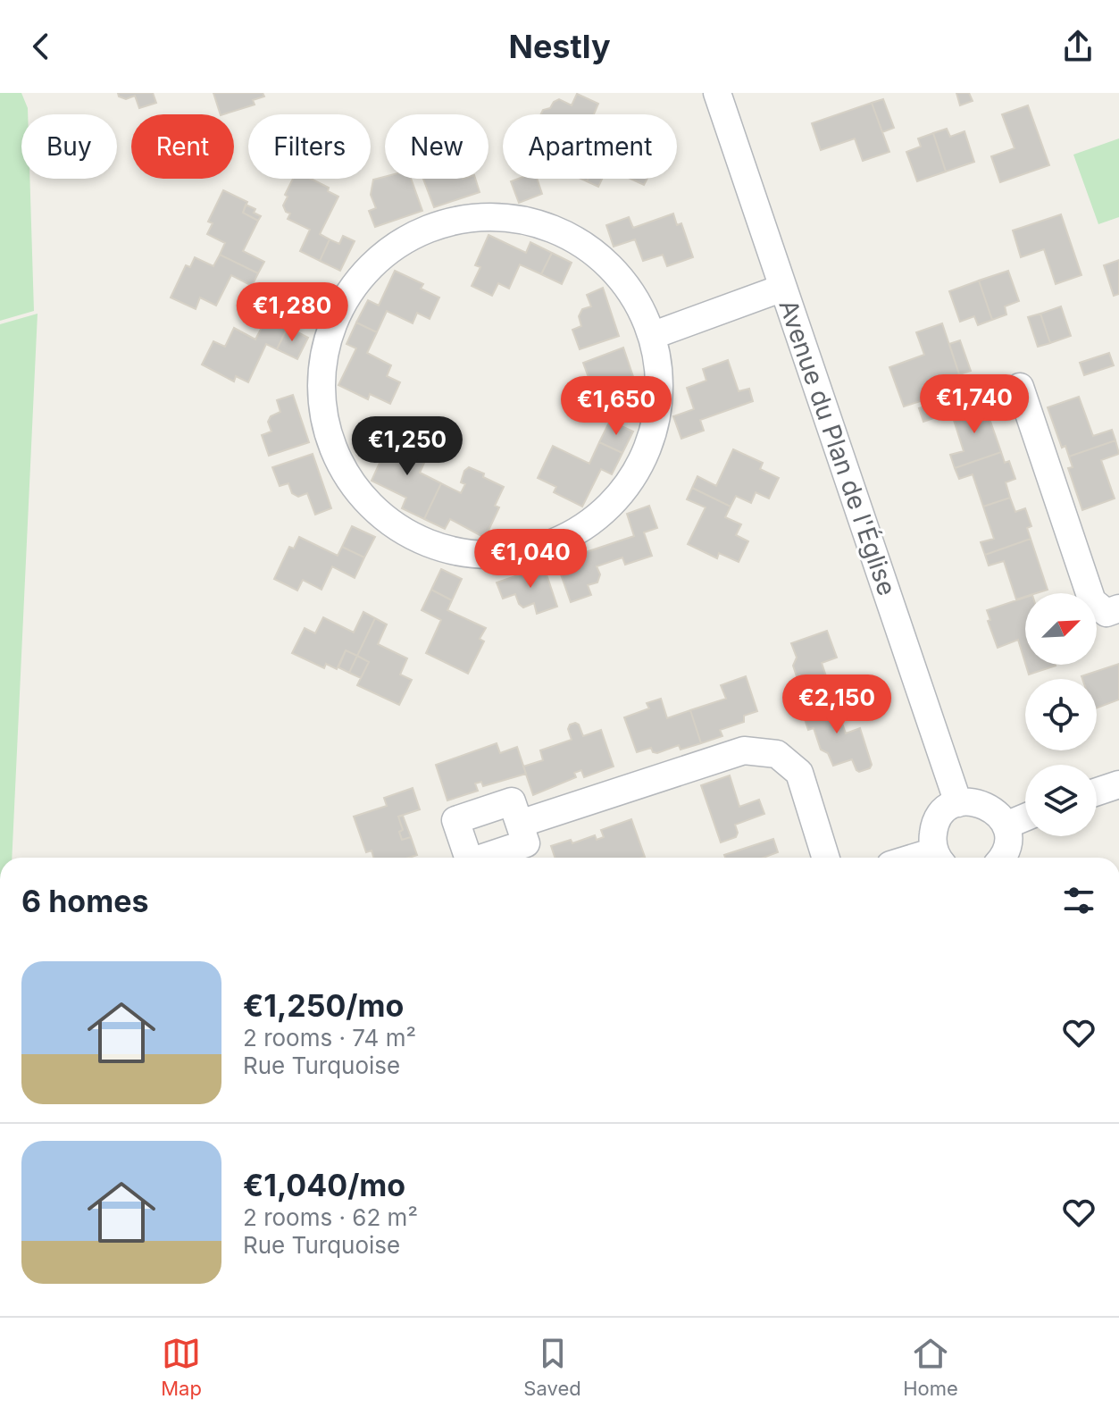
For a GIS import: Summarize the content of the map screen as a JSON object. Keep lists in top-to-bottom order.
{
  "streets": {
    "street": ["Avenue du Plan de l'Église"]
  },
  "north": "top right",
  "page": {
    "header": "Nestly",
    "chip": [
      "Buy",
      "Rent",
      "Filters",
      "New",
      "Apartment"
    ],
    "price": [
      "€1,280",
      "€1,740",
      "€1,650",
      "€1,250",
      "€1,040",
      "€2,150"
    ],
    "heading": "6 homes",
    "list": [
      {
        "name": "€1,250/mo",
        "note": "2 rooms · 74 m² · Rue Turquoise"
      },
      {
        "name": "€1,040/mo",
        "note": "2 rooms · 62 m² · Rue Turquoise"
      }
    ],
    "tabs": ["Map", "Saved", "Home"]
  }
}
